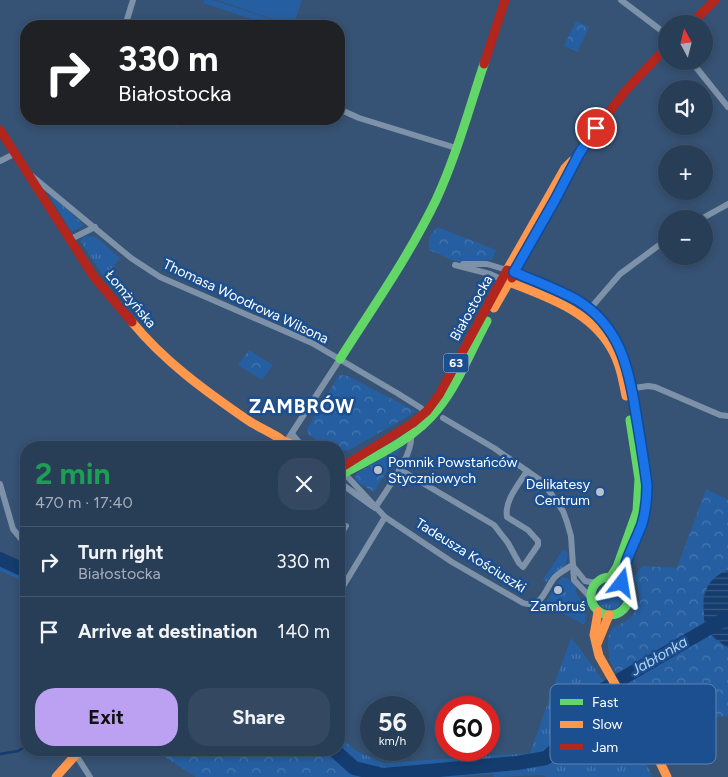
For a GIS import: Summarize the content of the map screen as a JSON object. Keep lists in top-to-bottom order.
{
  "streets": {
    "main road": ["Łomżyńska", "Białostocka", "63"],
    "street": ["Thomasa Woodrowa Wilsona", "Tadeusza Kościuszki"]
  },
  "crossings": [
    ["Łomżyńska", "Thomasa Woodrowa Wilsona"],
    ["Thomasa Woodrowa Wilsona", "Białostocka"]
  ],
  "districts": ["ZAMBRÓW"],
  "water": ["Jabłonka"],
  "places": ["Pomnik Powstańców Styczniowych", "Delikatesy Centrum", "Zambruś"],
  "legend": ["Fast", "Slow", "Jam"],
  "north": "top",
  "page": {
    "map_buttons": ["+", "−"],
    "turn": ["330 m", "Białostocka"],
    "heading": ["2 min", "470 m · 17:40"],
    "list": [
      {
        "name": "Turn right",
        "note": "Białostocka",
        "value": "330 m"
      },
      {
        "name": "Arrive at destination",
        "value": "140 m"
      }
    ],
    "buttons": ["Exit", "Share"],
    "speed": "56 km/h",
    "limit": "60"
  }
}
